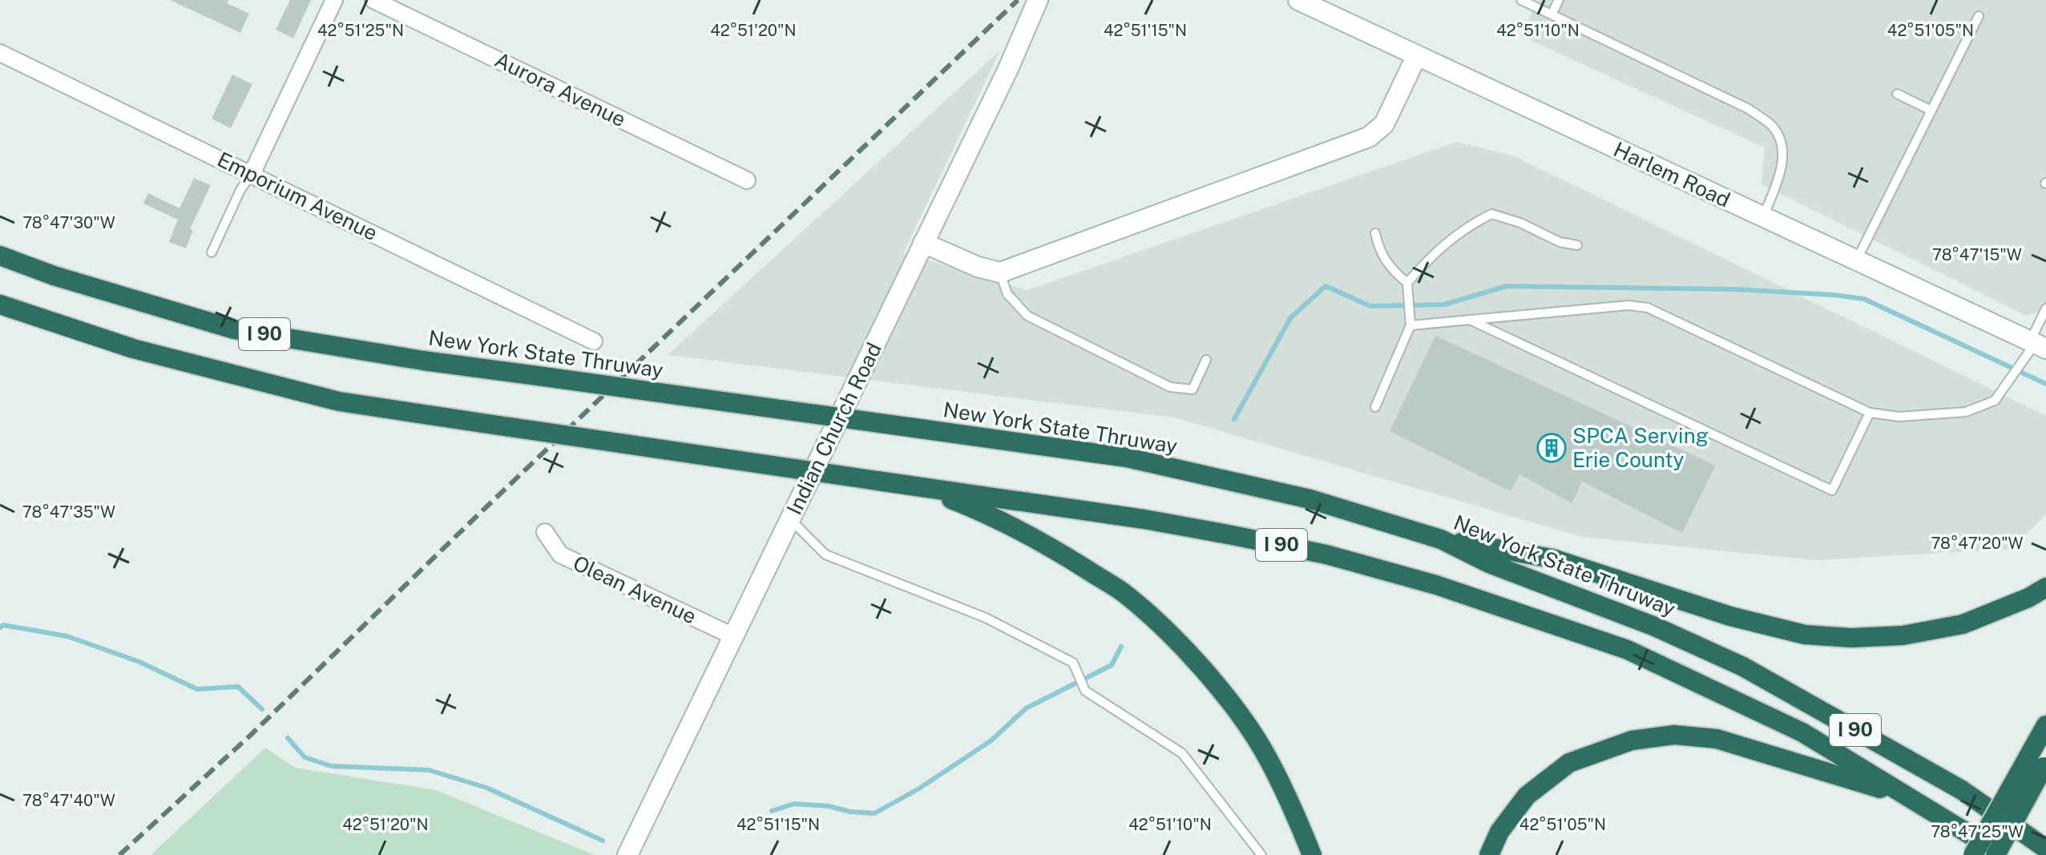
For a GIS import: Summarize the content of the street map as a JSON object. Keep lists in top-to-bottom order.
{
  "streets": {
    "highway": ["I 90", "New York State Thruway"],
    "main road": ["Harlem Road", "Indian Church Road"],
    "street": ["Aurora Avenue", "Emporium Avenue", "Olean Avenue"]
  },
  "crossings": [
    ["Indian Church Road", "Olean Avenue"]
  ],
  "places": {
    "building": ["SPCA Serving Erie County"]
  },
  "coordinates": [
    "42°51'25\"N",
    "42°51'20\"N",
    "42°51'15\"N",
    "42°51'10\"N",
    "42°51'05\"N",
    "78°47'30\"W",
    "78°47'15\"W",
    "78°47'35\"W",
    "78°47'20\"W",
    "78°47'40\"W",
    "78°47'25\"W"
  ]
}
